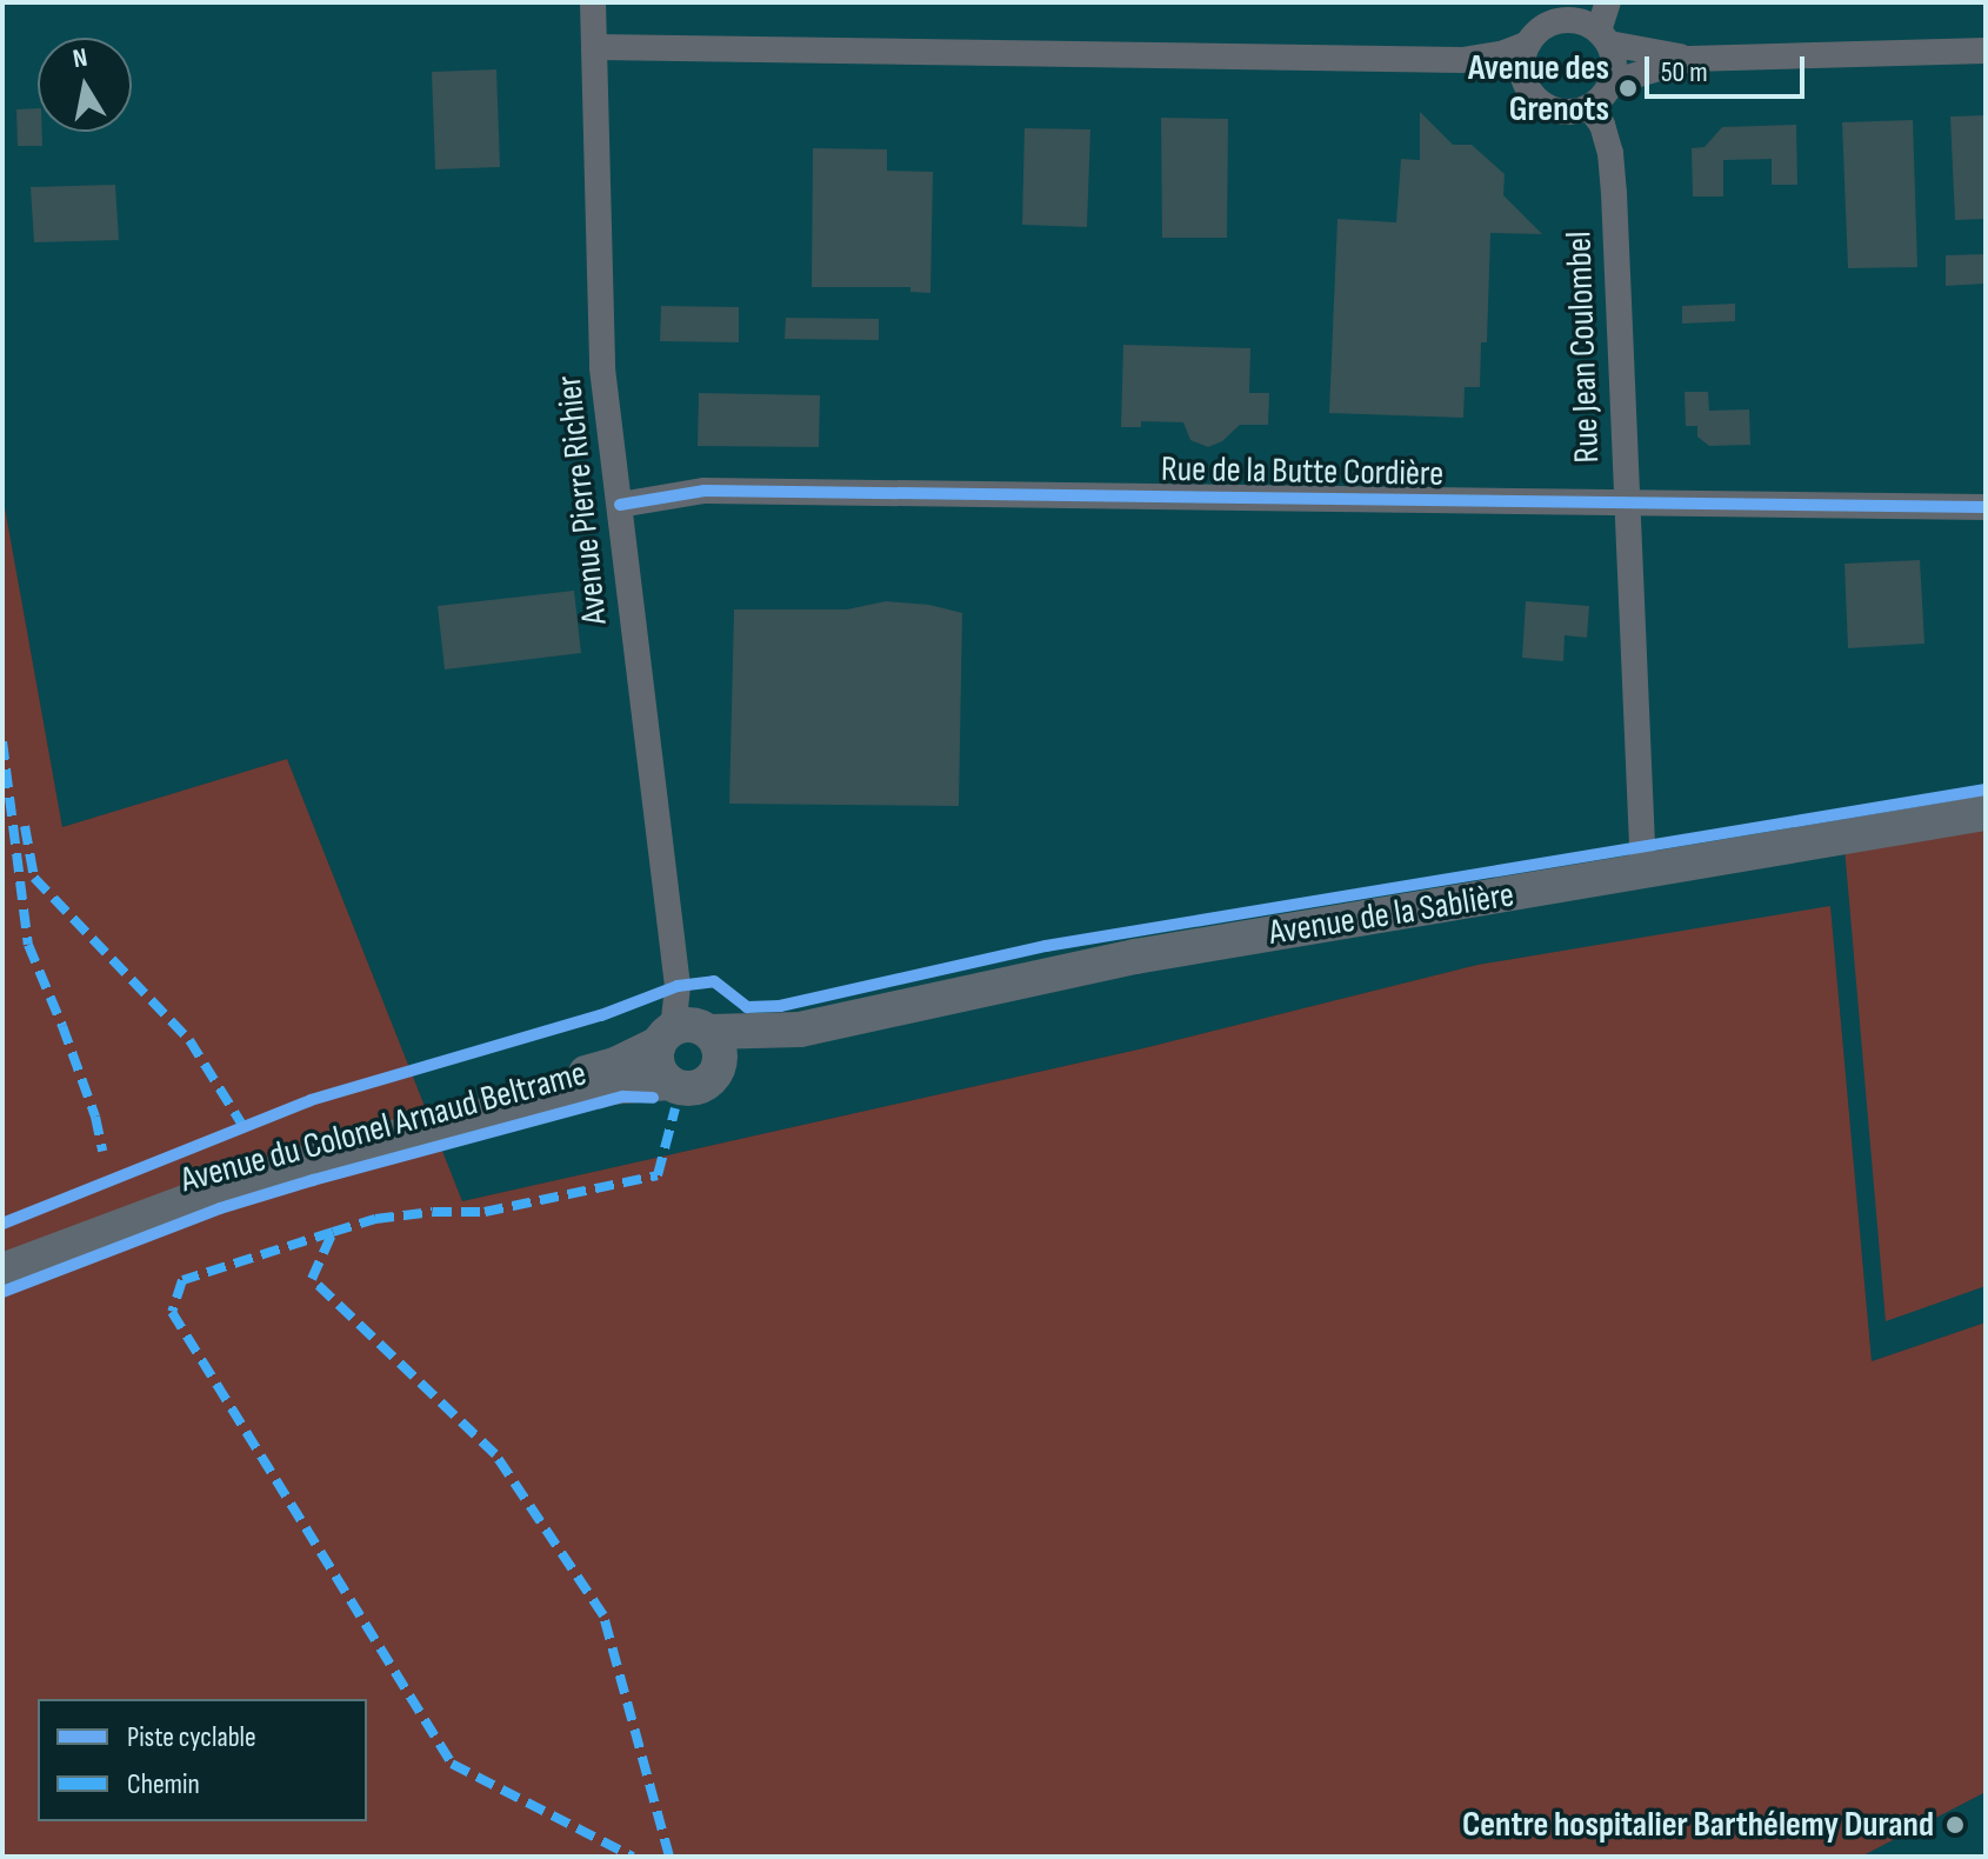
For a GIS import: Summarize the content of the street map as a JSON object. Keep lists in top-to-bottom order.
{
  "streets": {
    "main road": ["Avenue de la Sablière", "Avenue du Colonel Arnaud Beltrame"],
    "street": ["Rue Jean Coulombel", "Rue de la Butte Cordière", "Avenue Pierre Richier"]
  },
  "crossings": [
    ["Rue Jean Coulombel", "Rue de la Butte Cordière"],
    ["Rue Jean Coulombel", "Avenue de la Sablière"],
    ["Rue de la Butte Cordière", "Avenue Pierre Richier"],
    ["Avenue Pierre Richier", "Avenue de la Sablière"],
    ["Avenue Pierre Richier", "Avenue du Colonel Arnaud Beltrame"],
    ["Avenue de la Sablière", "Avenue du Colonel Arnaud Beltrame"]
  ],
  "places": ["Avenue des Grenots", "Centre hospitalier Barthélemy Durand"],
  "legend": ["Piste cyclable", "Chemin"],
  "scale_bar": "50 m",
  "north": "top"
}
